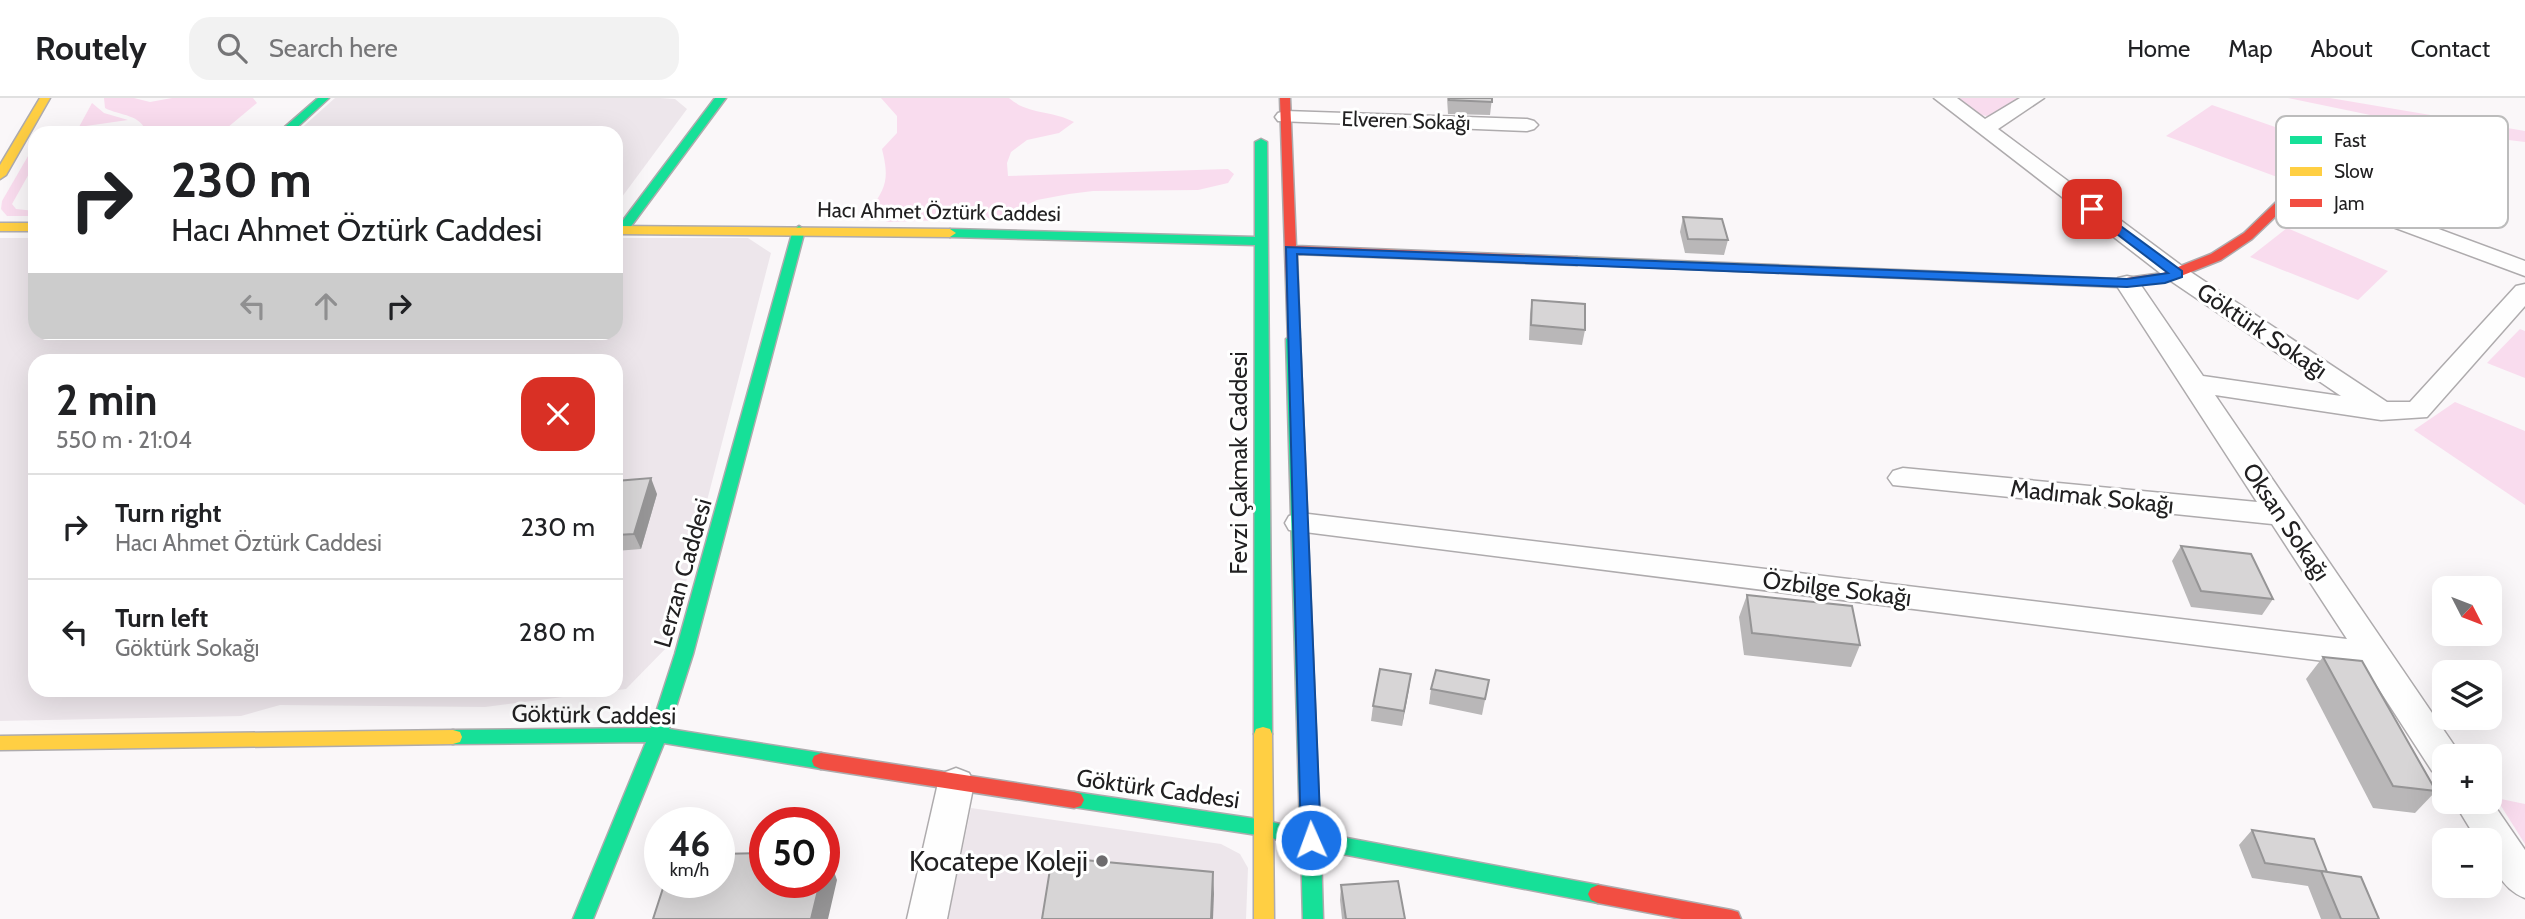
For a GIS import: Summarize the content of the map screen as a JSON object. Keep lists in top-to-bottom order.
{
  "streets": {
    "street": [
      "Elveren Sokağı",
      "Hacı Ahmet Öztürk Caddesi",
      "Göktürk Sokağı",
      "Fevzi Çakmak Caddesi",
      "Madımak Sokağı",
      "Oksan Sokağı",
      "Lerzan Caddesi",
      "Özbilge Sokağı",
      "Göktürk Caddesi"
    ]
  },
  "crossings": [
    ["Hacı Ahmet Öztürk Caddesi", "Fevzi Çakmak Caddesi"],
    ["Hacı Ahmet Öztürk Caddesi", "Lerzan Caddesi"],
    ["Fevzi Çakmak Caddesi", "Göktürk Caddesi"],
    ["Madımak Sokağı", "Oksan Sokağı"],
    ["Oksan Sokağı", "Özbilge Sokağı"],
    ["Lerzan Caddesi", "Göktürk Caddesi"]
  ],
  "places": ["Kocatepe Koleji"],
  "legend": ["Fast", "Slow", "Jam"],
  "north": "bottom right",
  "page": {
    "header": "Routely",
    "search": "Search here",
    "nav": [
      "Home",
      "Map",
      "About",
      "Contact"
    ],
    "turn": ["230 m", "Hacı Ahmet Öztürk Caddesi"],
    "heading": ["2 min", "550 m · 21:04"],
    "list": [
      {
        "name": "Turn right",
        "note": "Hacı Ahmet Öztürk Caddesi",
        "value": "230 m"
      },
      {
        "name": "Turn left",
        "note": "Göktürk Sokağı",
        "value": "280 m"
      }
    ],
    "map_buttons": ["+", "−"],
    "speed": "46 km/h",
    "limit": "50"
  }
}
